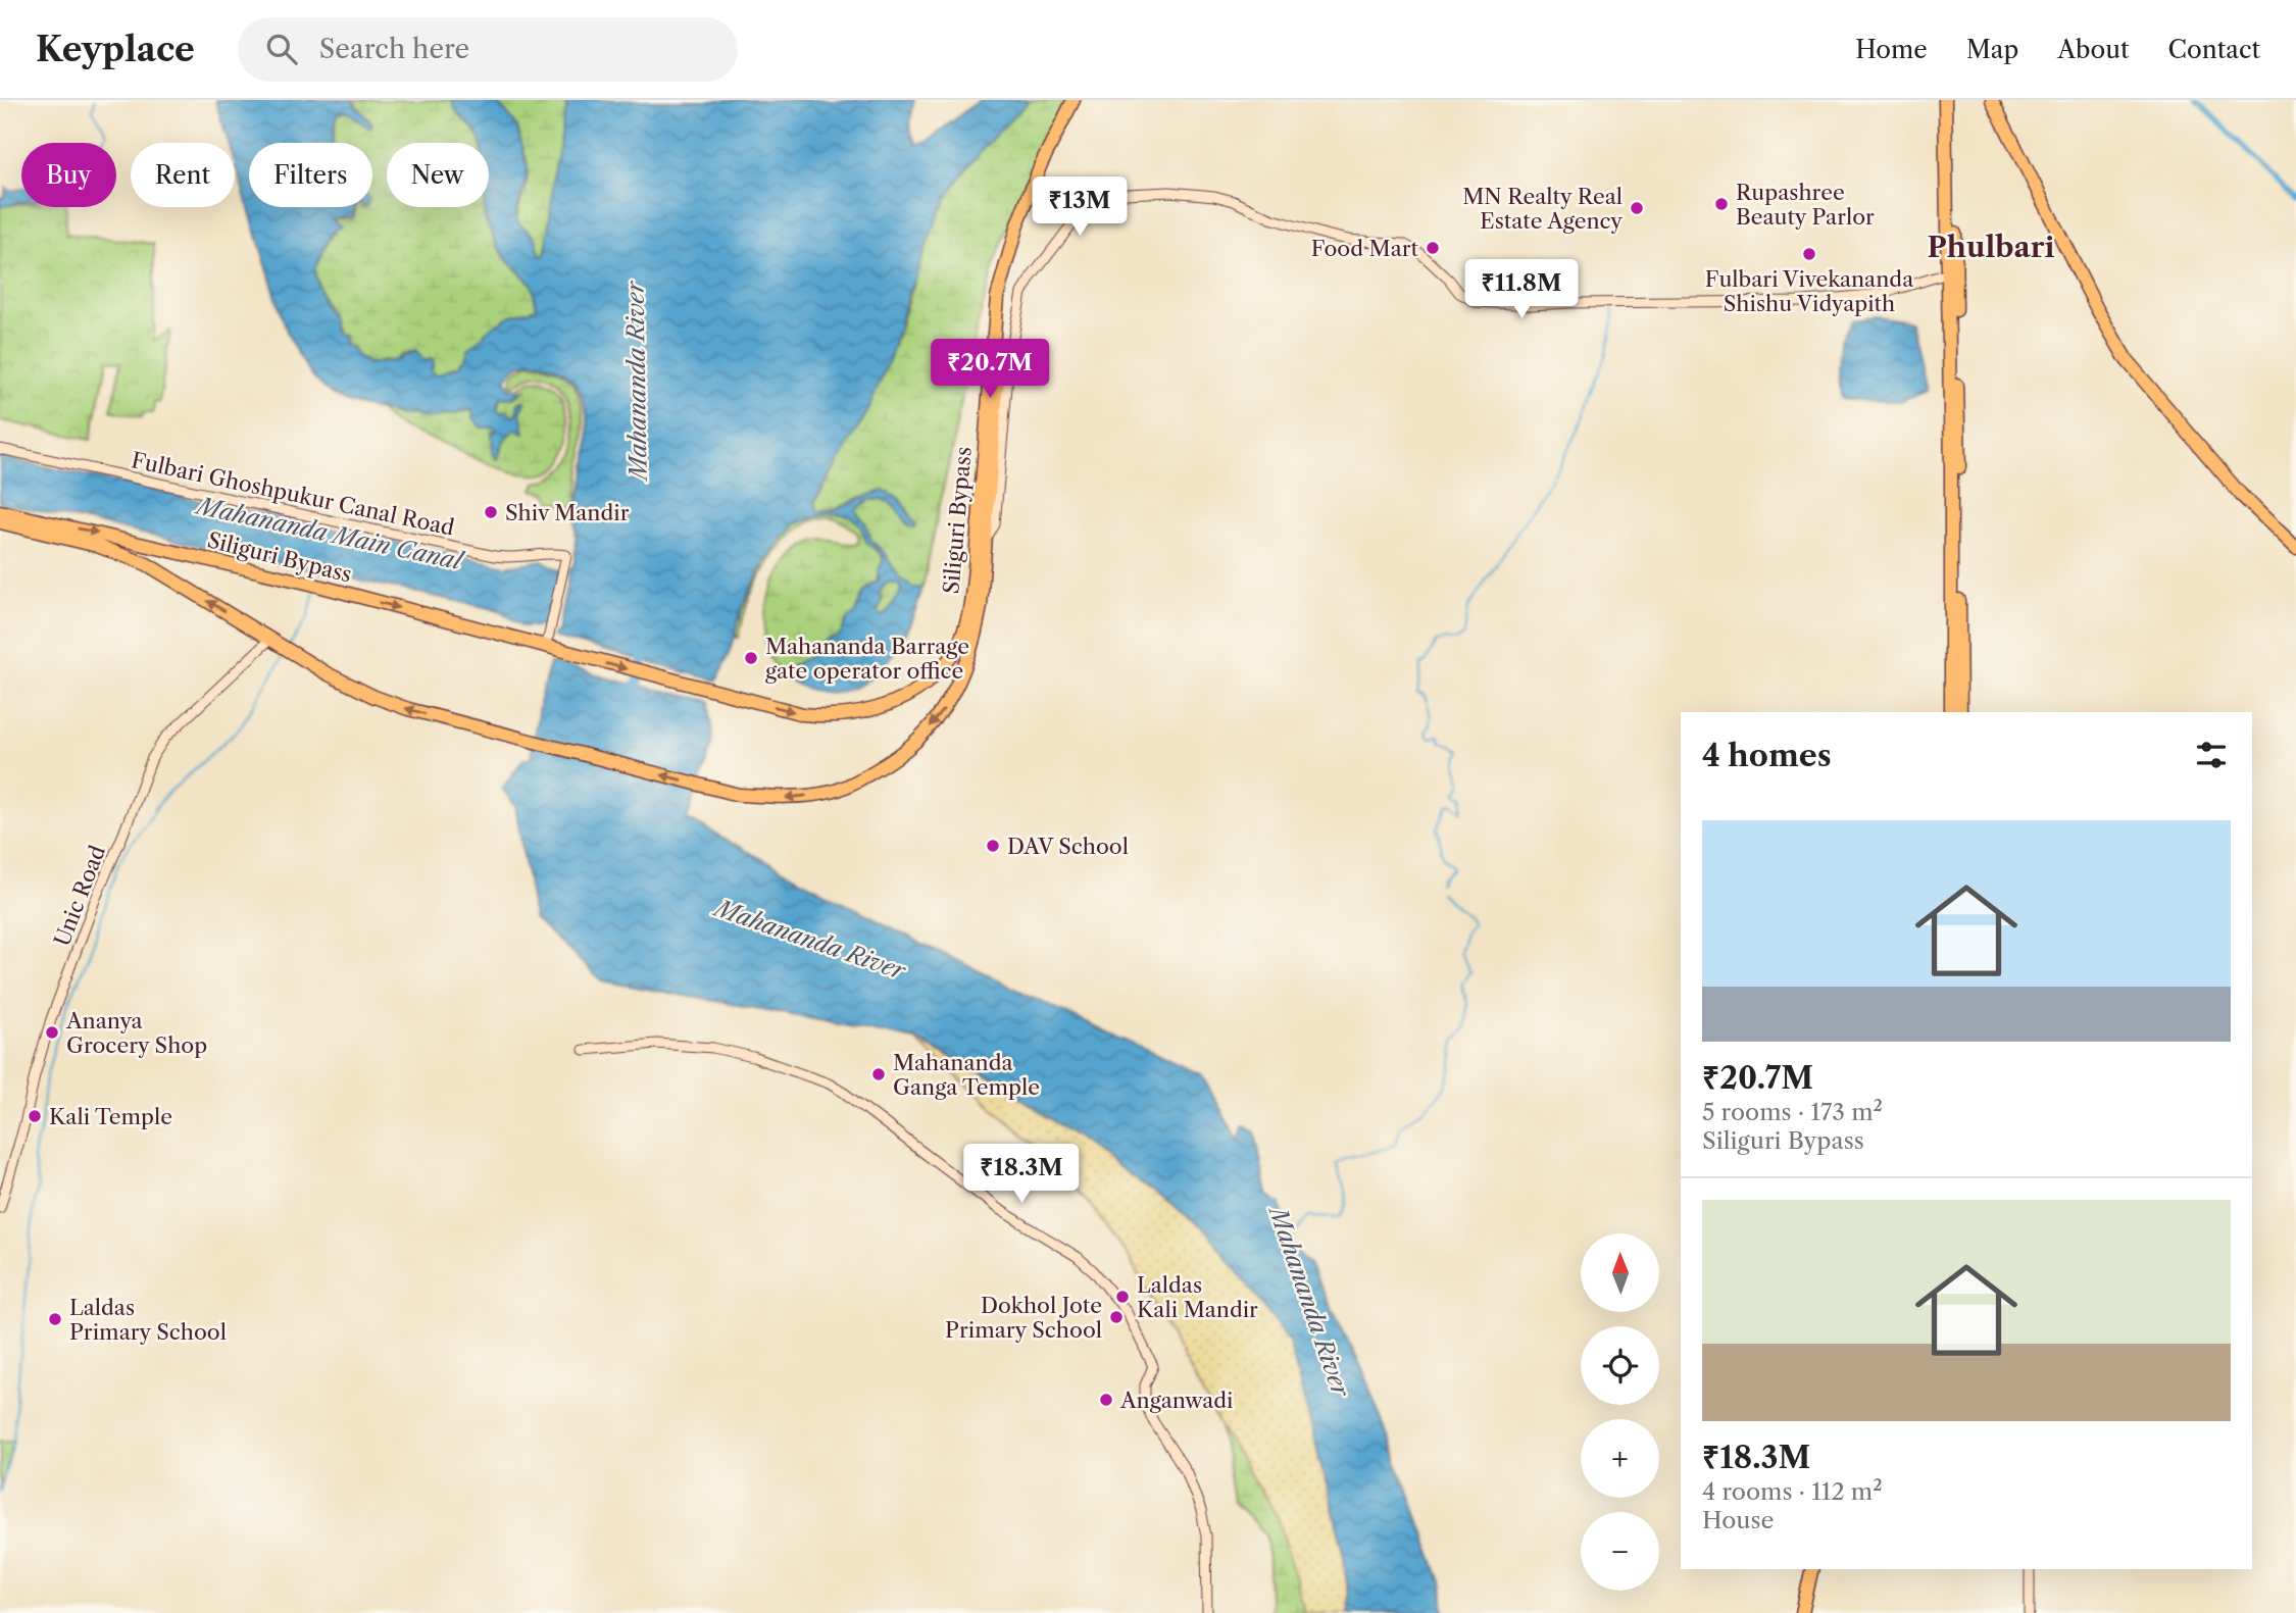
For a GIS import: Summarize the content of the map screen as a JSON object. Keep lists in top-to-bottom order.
{
  "streets": {
    "highway": ["Siliguri Bypass"],
    "main road": ["Fulbari Ghoshpukur Canal Road", "Unic Road"]
  },
  "crossings": [
    ["Fulbari Ghoshpukur Canal Road", "Siliguri Bypass"]
  ],
  "districts": ["Phulbari"],
  "water": ["Mahananda River", "Mahananda Main Canal"],
  "places": [
    "Rupashree Beauty Parlor",
    "MN Realty Real Estate Agency",
    "Food Mart",
    "Fulbari Vivekananda Shishu Vidyapith",
    "Shiv Mandir",
    "Mahananda Barrage gate operator office",
    "DAV School",
    "Ananya Grocery Shop",
    "Mahananda Ganga Temple",
    "Kali Temple",
    "Laldas Kali Mandir",
    "Dokhol Jote Primary School",
    "Laldas Primary School",
    "Anganwadi"
  ],
  "north": "top",
  "page": {
    "header": "Keyplace",
    "search": "Search here",
    "nav": [
      "Home",
      "Map",
      "About",
      "Contact"
    ],
    "chip": [
      "Buy",
      "Rent",
      "Filters",
      "New"
    ],
    "price": [
      "₹13M",
      "₹11.8M",
      "₹20.7M",
      "₹18.3M"
    ],
    "heading": "4 homes",
    "list": [
      {
        "name": "₹20.7M",
        "note": "5 rooms · 173 m² · Siliguri Bypass"
      },
      {
        "name": "₹18.3M",
        "note": "4 rooms · 112 m² · House"
      }
    ],
    "map_buttons": ["+", "−"]
  }
}
